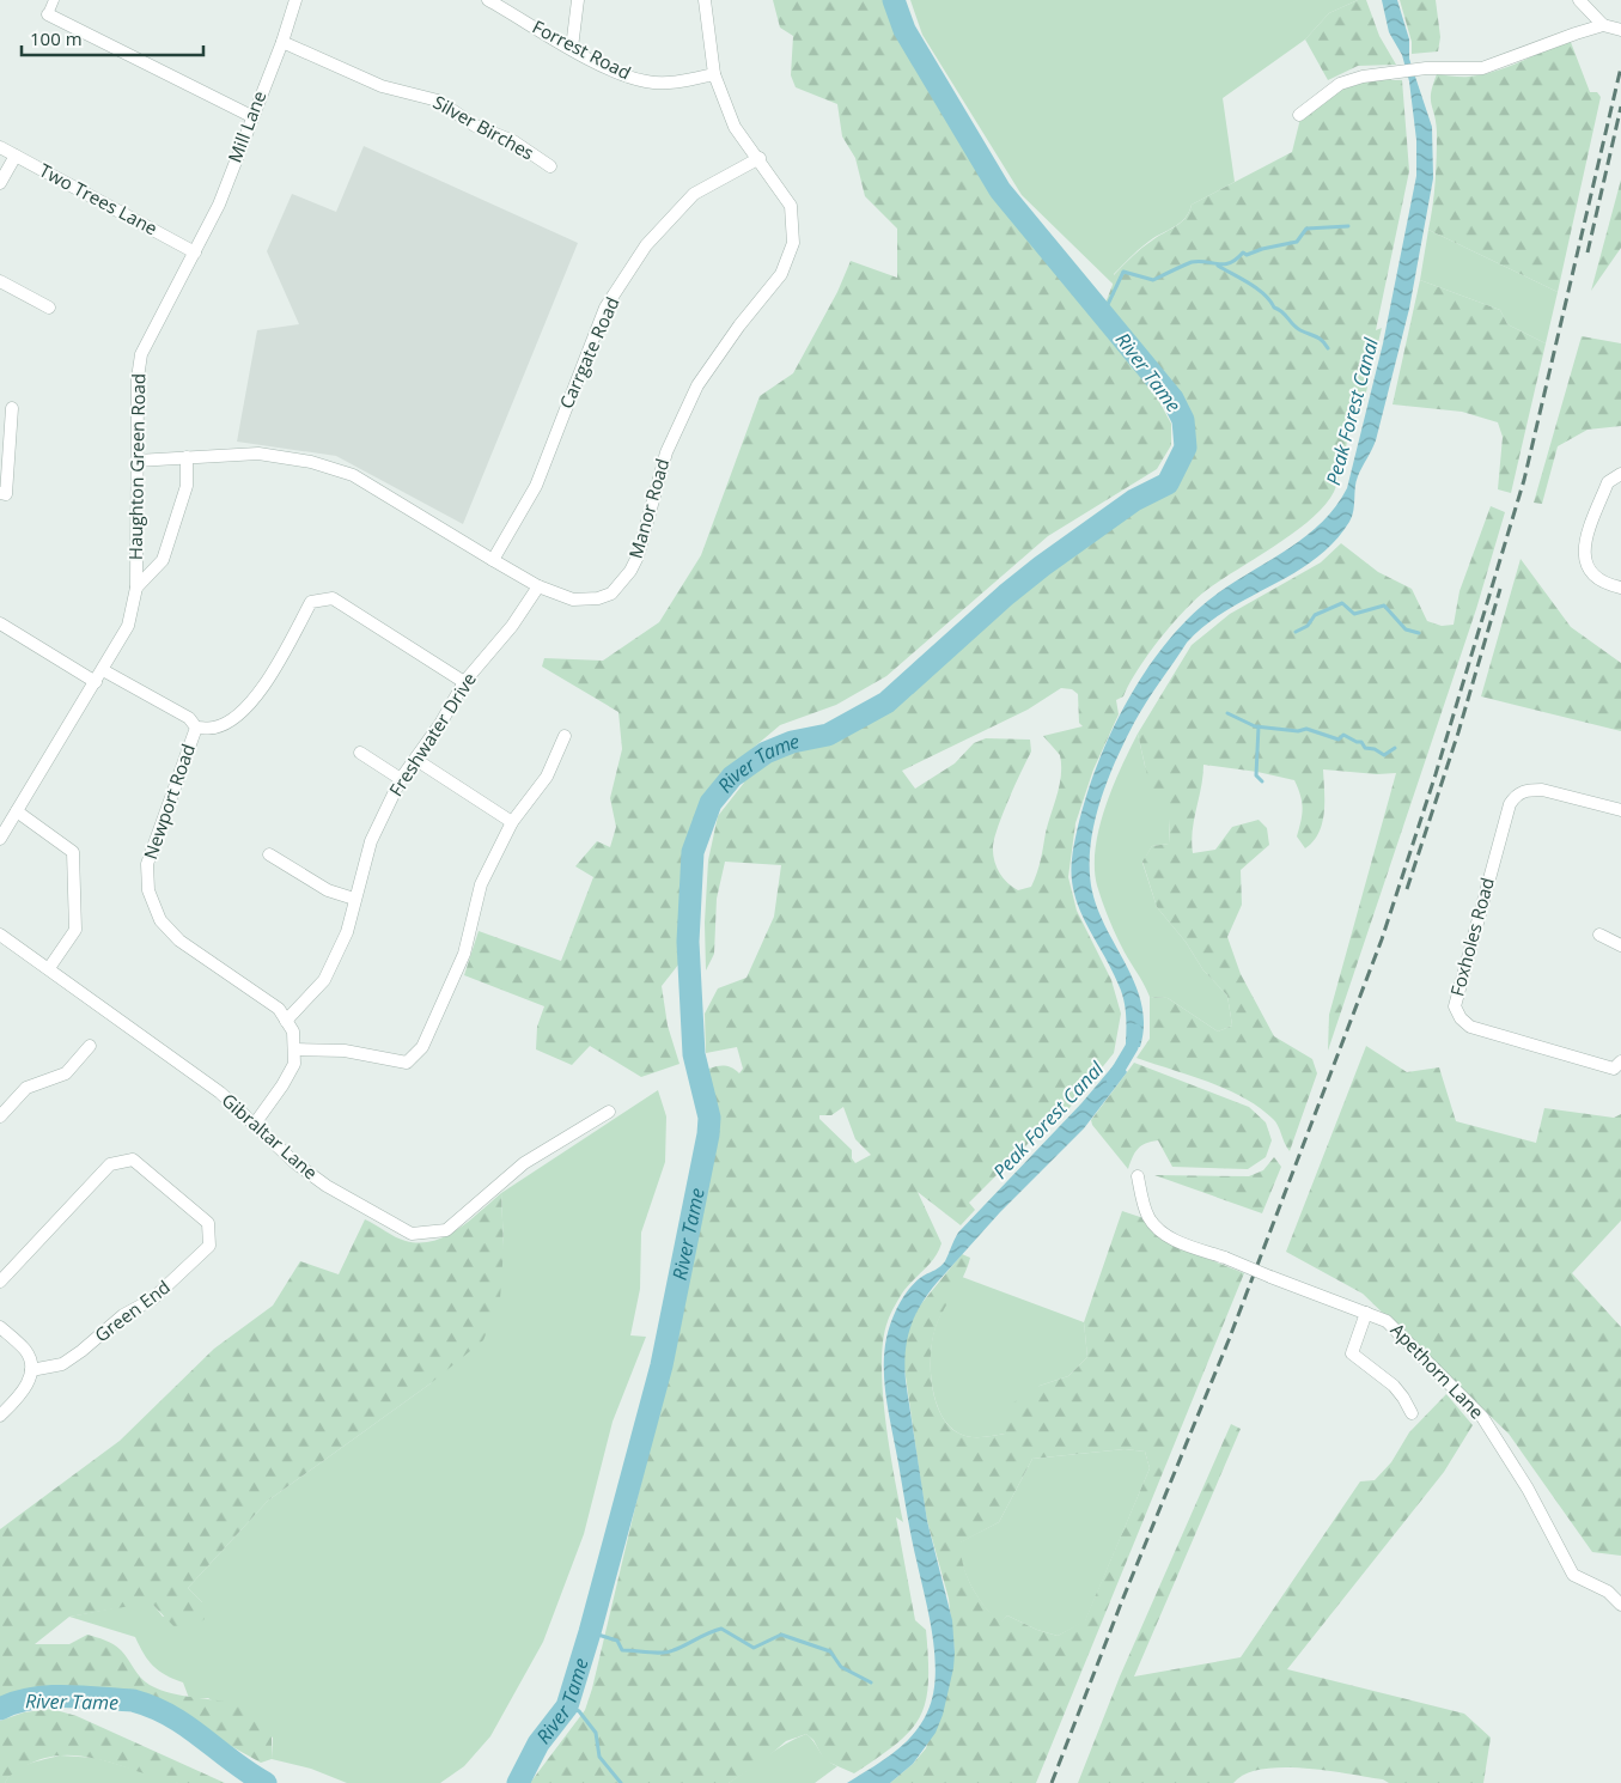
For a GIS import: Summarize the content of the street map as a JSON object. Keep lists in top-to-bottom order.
{
  "streets": {
    "street": [
      "Forrest Road",
      "Mill Lane",
      "Silver Birches",
      "Two Trees Lane",
      "Carrgate Road",
      "Haughton Green Road",
      "Manor Road",
      "Freshwater Drive",
      "Newport Road",
      "Foxholes Road",
      "Gibraltar Lane",
      "Green End",
      "Apethorn Lane"
    ]
  },
  "crossings": [
    ["Forrest Road", "Manor Road"],
    ["Mill Lane", "Silver Birches"],
    ["Mill Lane", "Two Trees Lane"],
    ["Mill Lane", "Haughton Green Road"],
    ["Two Trees Lane", "Haughton Green Road"],
    ["Carrgate Road", "Manor Road"],
    ["Haughton Green Road", "Manor Road"],
    ["Haughton Green Road", "Newport Road"],
    ["Manor Road", "Freshwater Drive"],
    ["Freshwater Drive", "Newport Road"],
    ["Newport Road", "Gibraltar Lane"]
  ],
  "water": ["River Tame", "Peak Forest Canal"],
  "scale_bar": "100 m"
}
